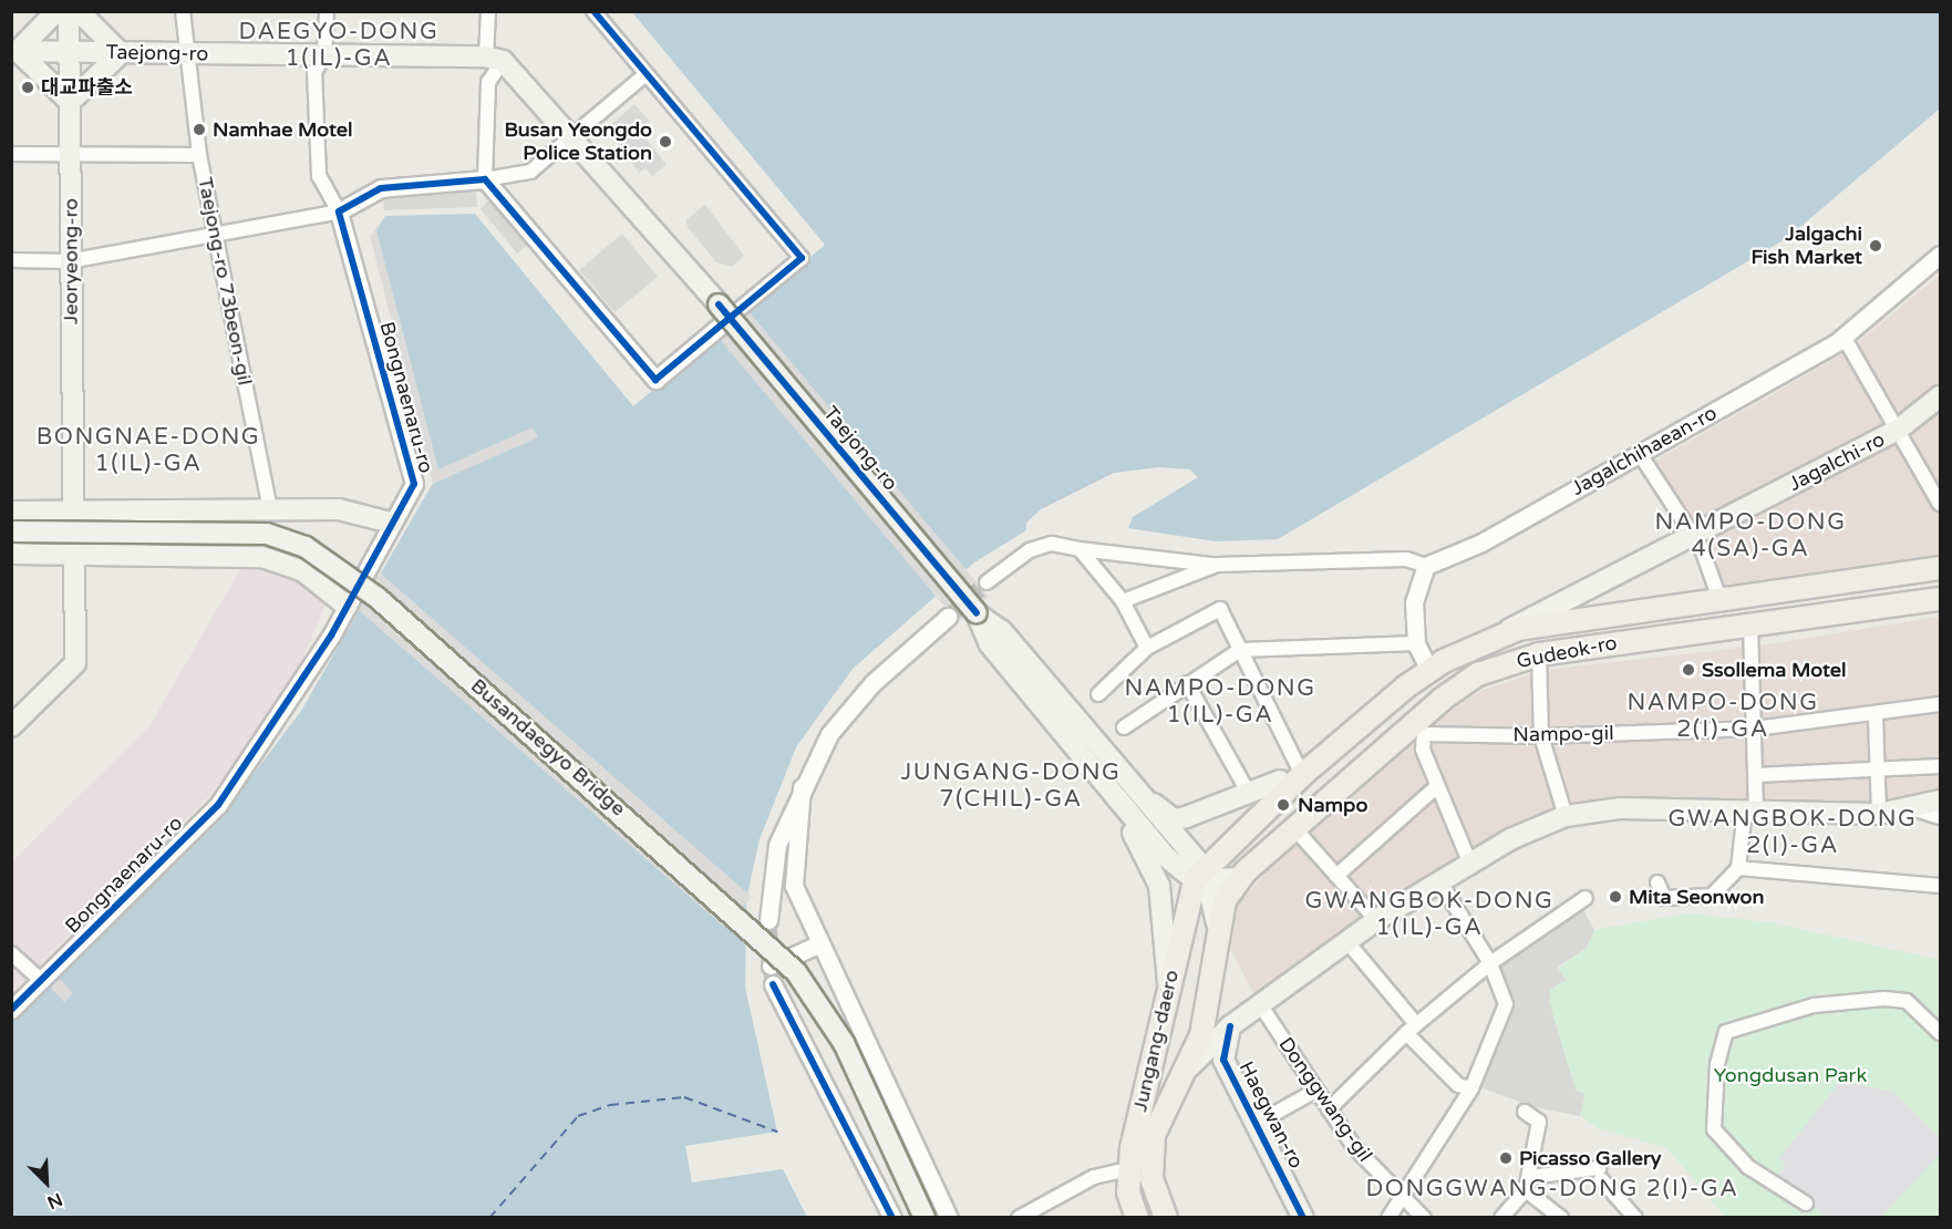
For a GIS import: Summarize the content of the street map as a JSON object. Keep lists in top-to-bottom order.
{
  "streets": {
    "main road": [
      "Taejong-ro",
      "Jeoryeong-ro",
      "Jagalchi-ro",
      "Gudeok-ro",
      "Busandaegyo Bridge",
      "Jungang-daero",
      "Haegwan-ro"
    ],
    "street": [
      "Taejong-ro 73beon-gil",
      "Bongnaenaru-ro",
      "Jagalchihaean-ro",
      "Nampo-gil",
      "Donggwang-gil"
    ]
  },
  "crossings": [
    ["Taejong-ro", "Jeoryeong-ro"],
    ["Taejong-ro", "Taejong-ro 73beon-gil"],
    ["Taejong-ro", "Gudeok-ro"],
    ["Taejong-ro", "Jungang-daero"],
    ["Jagalchi-ro", "Gudeok-ro"],
    ["Gudeok-ro", "Nampo-gil"],
    ["Gudeok-ro", "Jungang-daero"]
  ],
  "districts": [
    "DAEGYO-DONG 1(IL)-GA",
    "BONGNAE-DONG 1(IL)-GA",
    "NAMPO-DONG 4(SA)-GA",
    "NAMPO-DONG 1(IL)-GA",
    "NAMPO-DONG 2(I)-GA",
    "JUNGANG-DONG 7(CHIL)-GA",
    "GWANGBOK-DONG 2(I)-GA",
    "GWANGBOK-DONG 1(IL)-GA",
    "DONGGWANG-DONG 2(I)-GA"
  ],
  "parks": ["Yongdusan Park"],
  "places": [
    "대교파출소",
    "Namhae Motel",
    "Busan Yeongdo Police Station",
    "Jalgachi Fish Market",
    "Ssollema Motel",
    "Nampo",
    "Mita Seonwon",
    "Picasso Gallery"
  ],
  "north": "bottom right"
}
